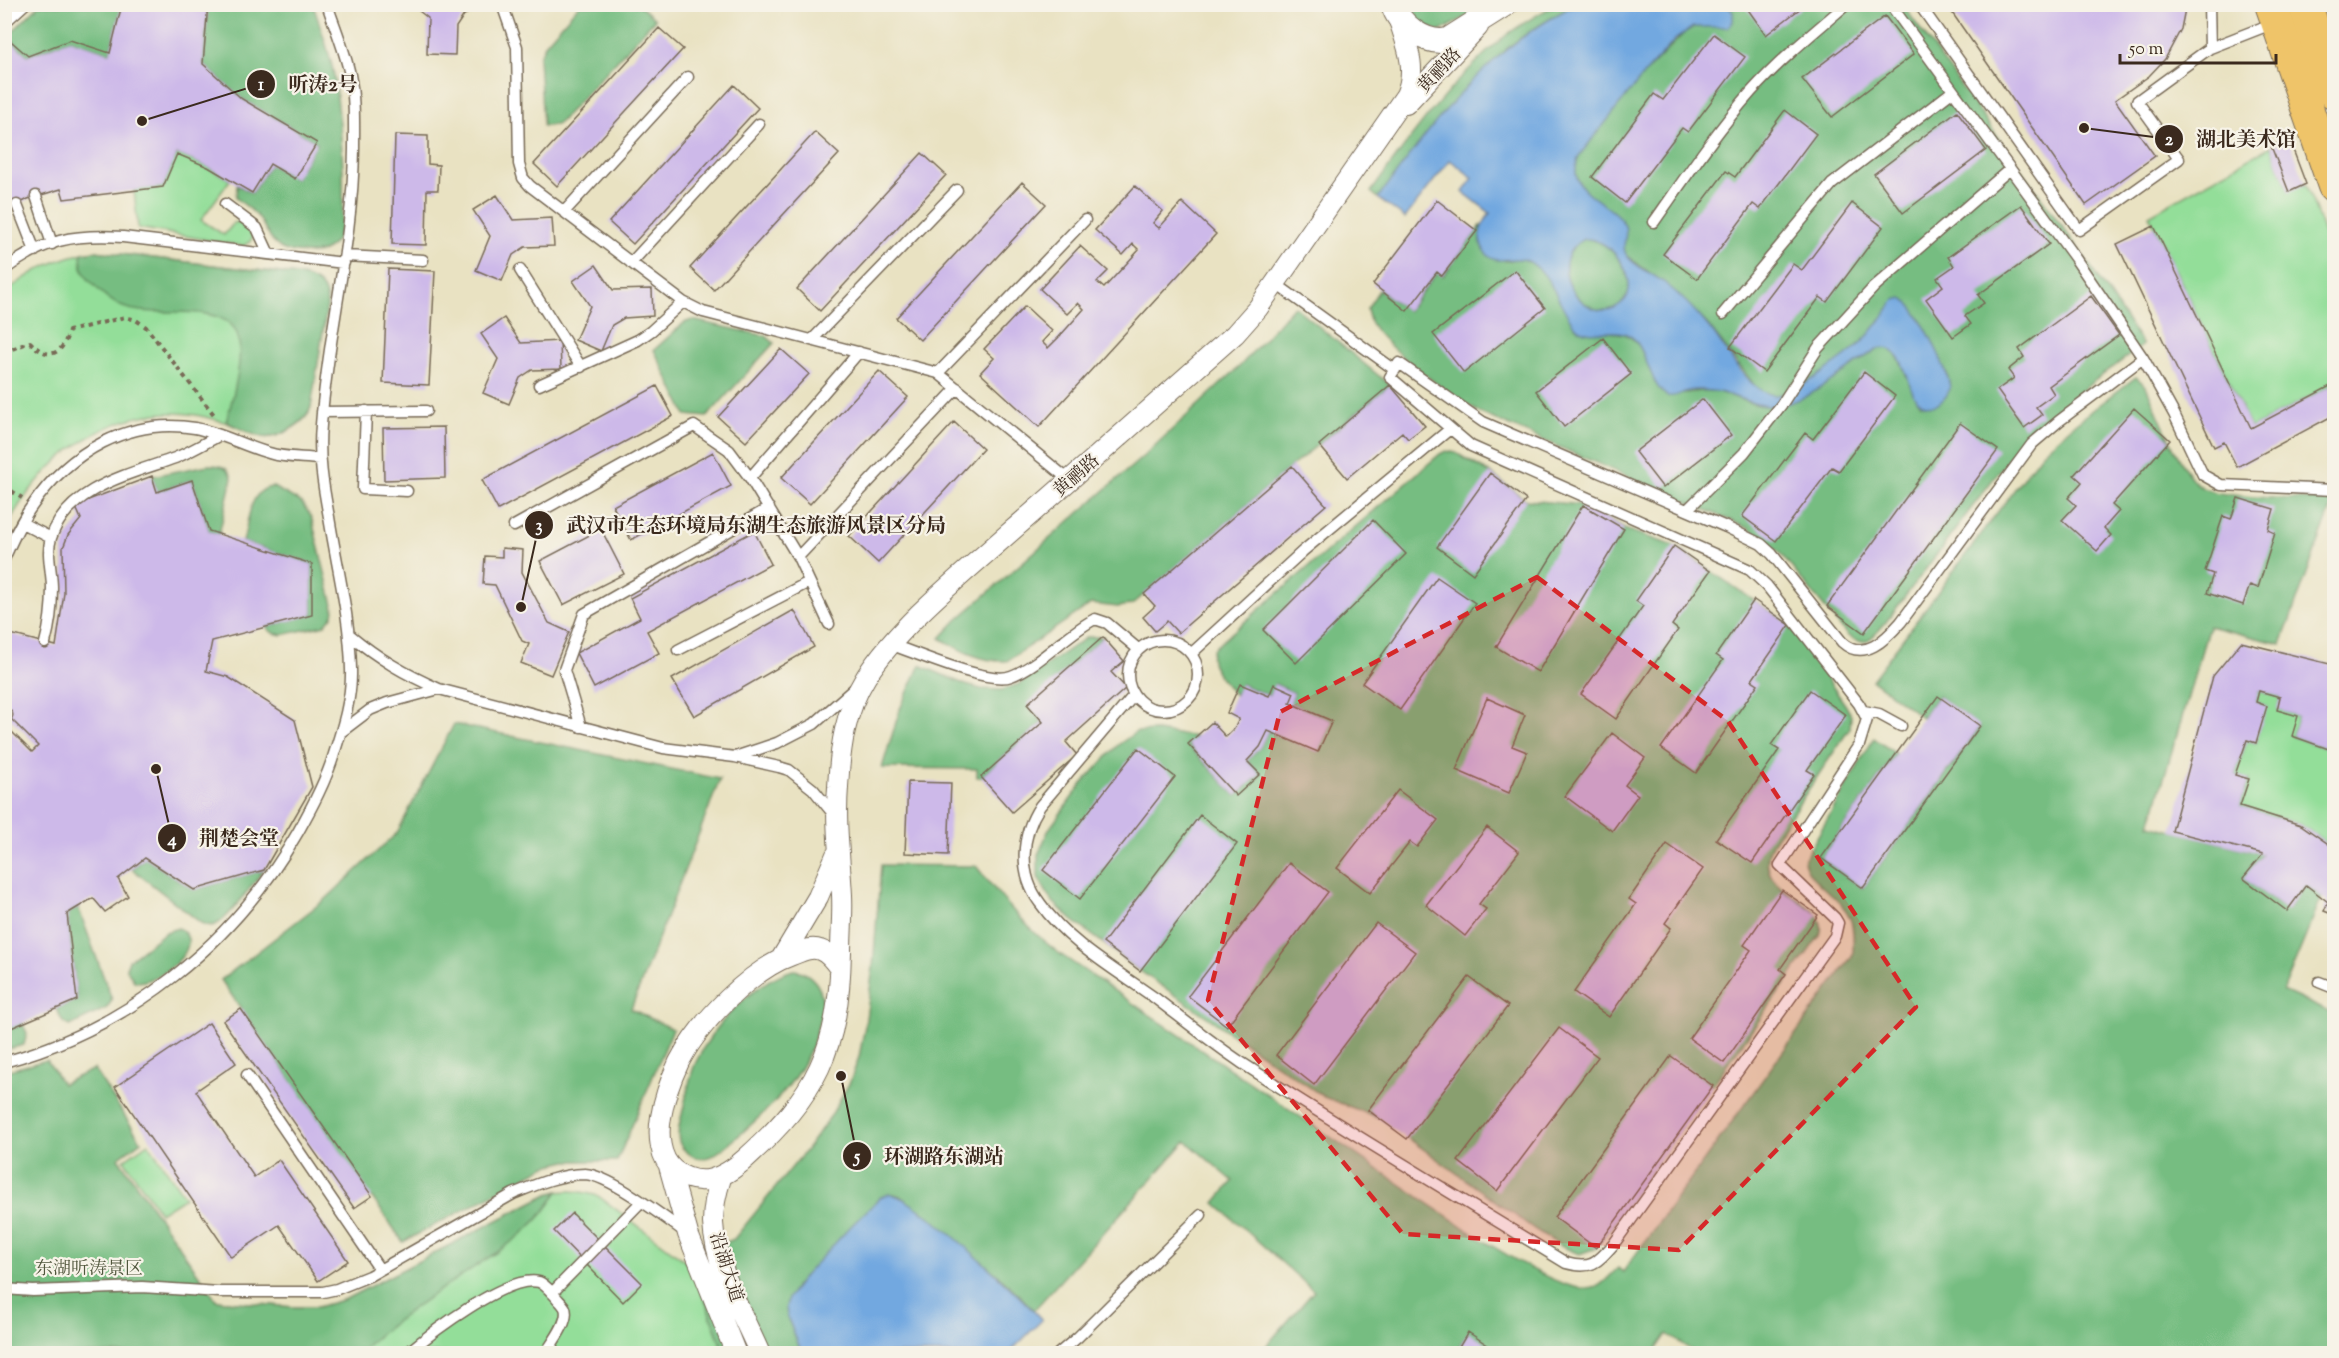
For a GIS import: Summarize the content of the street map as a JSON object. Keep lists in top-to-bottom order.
{
  "streets": {
    "street": ["黄鹂路", "沿湖大道"]
  },
  "crossings": [
    ["黄鹂路", "沿湖大道"]
  ],
  "parks": ["东湖听涛景区"],
  "places": [
    "听涛2号",
    "湖北美术馆",
    "武汉市生态环境局东湖生态旅游风景区分局",
    "荆楚会堂",
    "环湖路东湖站"
  ],
  "scale_bar": "50 m"
}
